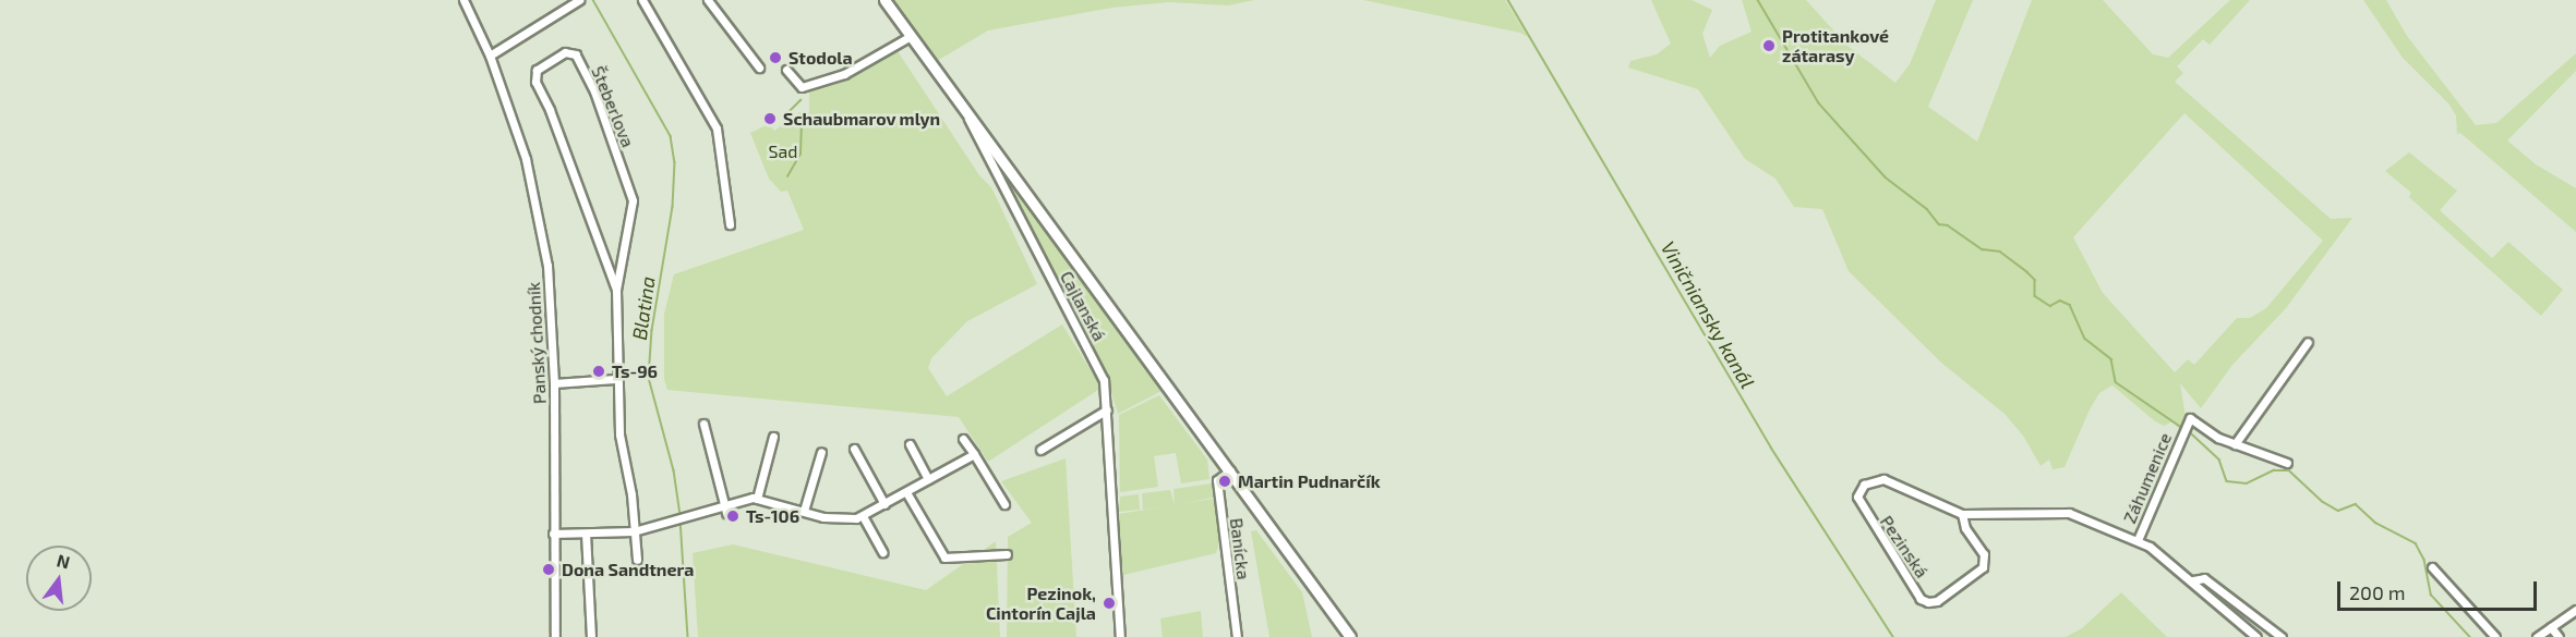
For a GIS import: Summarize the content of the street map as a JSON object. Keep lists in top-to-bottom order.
{
  "streets": {
    "street": [
      "Šteberlova",
      "Cajlanská",
      "Panský chodník",
      "Záhumenice",
      "Pezinská",
      "Banícka"
    ]
  },
  "crossings": [
    ["Záhumenice", "Pezinská"]
  ],
  "water": ["Blatina", "Viničniansky kanál"],
  "parks": ["Sad"],
  "places": [
    "Protitankové zátarasy",
    "Stodola",
    "Schaubmarov mlyn",
    "Ts-96",
    "Martin Pudnarčík",
    "Ts-106",
    "Dona Sandtnera",
    "Pezinok, Cintorín Cajla"
  ],
  "scale_bar": "200 m",
  "north": "top"
}
